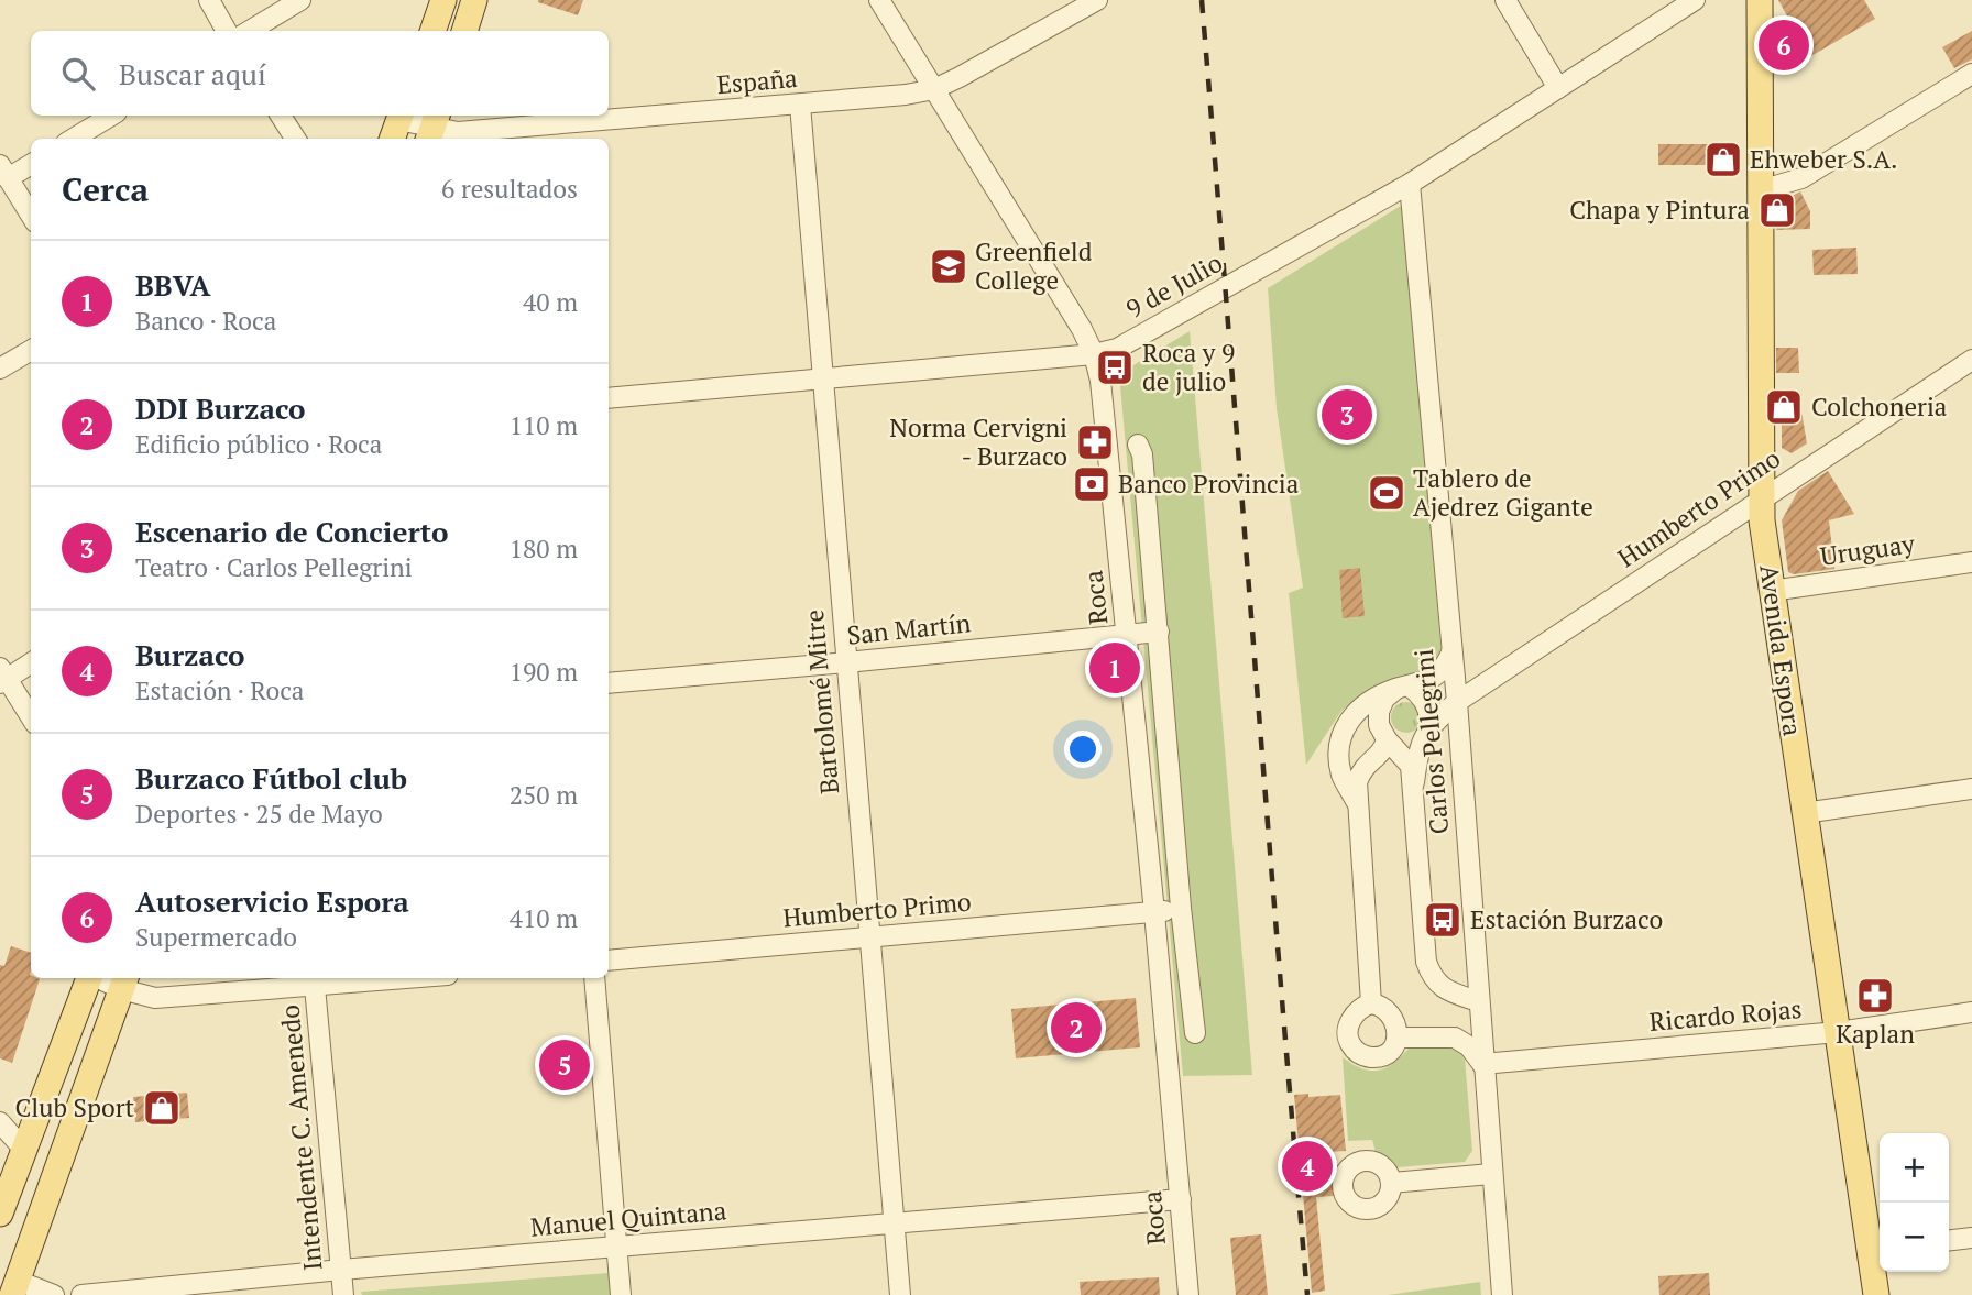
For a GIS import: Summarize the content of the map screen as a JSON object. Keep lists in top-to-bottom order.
{
  "streets": {
    "main road": ["Avenida Espora"],
    "street": [
      "España",
      "9 de Julio",
      "Humberto Primo",
      "Uruguay",
      "Roca",
      "San Martín",
      "Bartolomé Mitre",
      "Carlos Pellegrini",
      "Ricardo Rojas",
      "Intendente C. Amenedo",
      "Manuel Quintana"
    ]
  },
  "crossings": [
    ["España", "Roca"],
    ["España", "Bartolomé Mitre"],
    ["9 de Julio", "Roca"],
    ["9 de Julio", "Bartolomé Mitre"],
    ["9 de Julio", "Carlos Pellegrini"],
    ["Humberto Primo", "Roca"],
    ["Humberto Primo", "Avenida Espora"],
    ["Humberto Primo", "Bartolomé Mitre"],
    ["Humberto Primo", "Carlos Pellegrini"],
    ["Uruguay", "Avenida Espora"],
    ["Roca", "San Martín"],
    ["Roca", "Manuel Quintana"],
    ["San Martín", "Bartolomé Mitre"],
    ["Avenida Espora", "Ricardo Rojas"],
    ["Bartolomé Mitre", "Manuel Quintana"],
    ["Carlos Pellegrini", "Ricardo Rojas"],
    ["Intendente C. Amenedo", "Manuel Quintana"]
  ],
  "places": {
    "shop": [
      "Ehweber S.A.",
      "Chapa y Pintura",
      "Colchoneria",
      "Club Sport"
    ],
    "school or university": ["Greenfield College"],
    "bus stop": ["Roca y 9 de julio", "Estación Burzaco"],
    "pharmacy": ["Norma Cervigni - Burzaco", "Kaplan"],
    "bank": ["Banco Provincia"],
    "sports": ["Tablero de Ajedrez Gigante"]
  },
  "page": {
    "pins": [
      "6",
      "3",
      "1",
      "2",
      "5",
      "4"
    ],
    "search": "Buscar aquí",
    "heading": ["Cerca", "6 resultados"],
    "list": [
      {
        "mark": "1",
        "name": "BBVA",
        "note": "Banco · Roca",
        "value": "40 m"
      },
      {
        "mark": "2",
        "name": "DDI Burzaco",
        "note": "Edificio público · Roca",
        "value": "110 m"
      },
      {
        "mark": "3",
        "name": "Escenario de Concierto",
        "note": "Teatro · Carlos Pellegrini",
        "value": "180 m"
      },
      {
        "mark": "4",
        "name": "Burzaco",
        "note": "Estación · Roca",
        "value": "190 m"
      },
      {
        "mark": "5",
        "name": "Burzaco Fútbol club",
        "note": "Deportes · 25 de Mayo",
        "value": "250 m"
      },
      {
        "mark": "6",
        "name": "Autoservicio Espora",
        "note": "Supermercado",
        "value": "410 m"
      }
    ],
    "map_buttons": ["+", "−"]
  }
}
